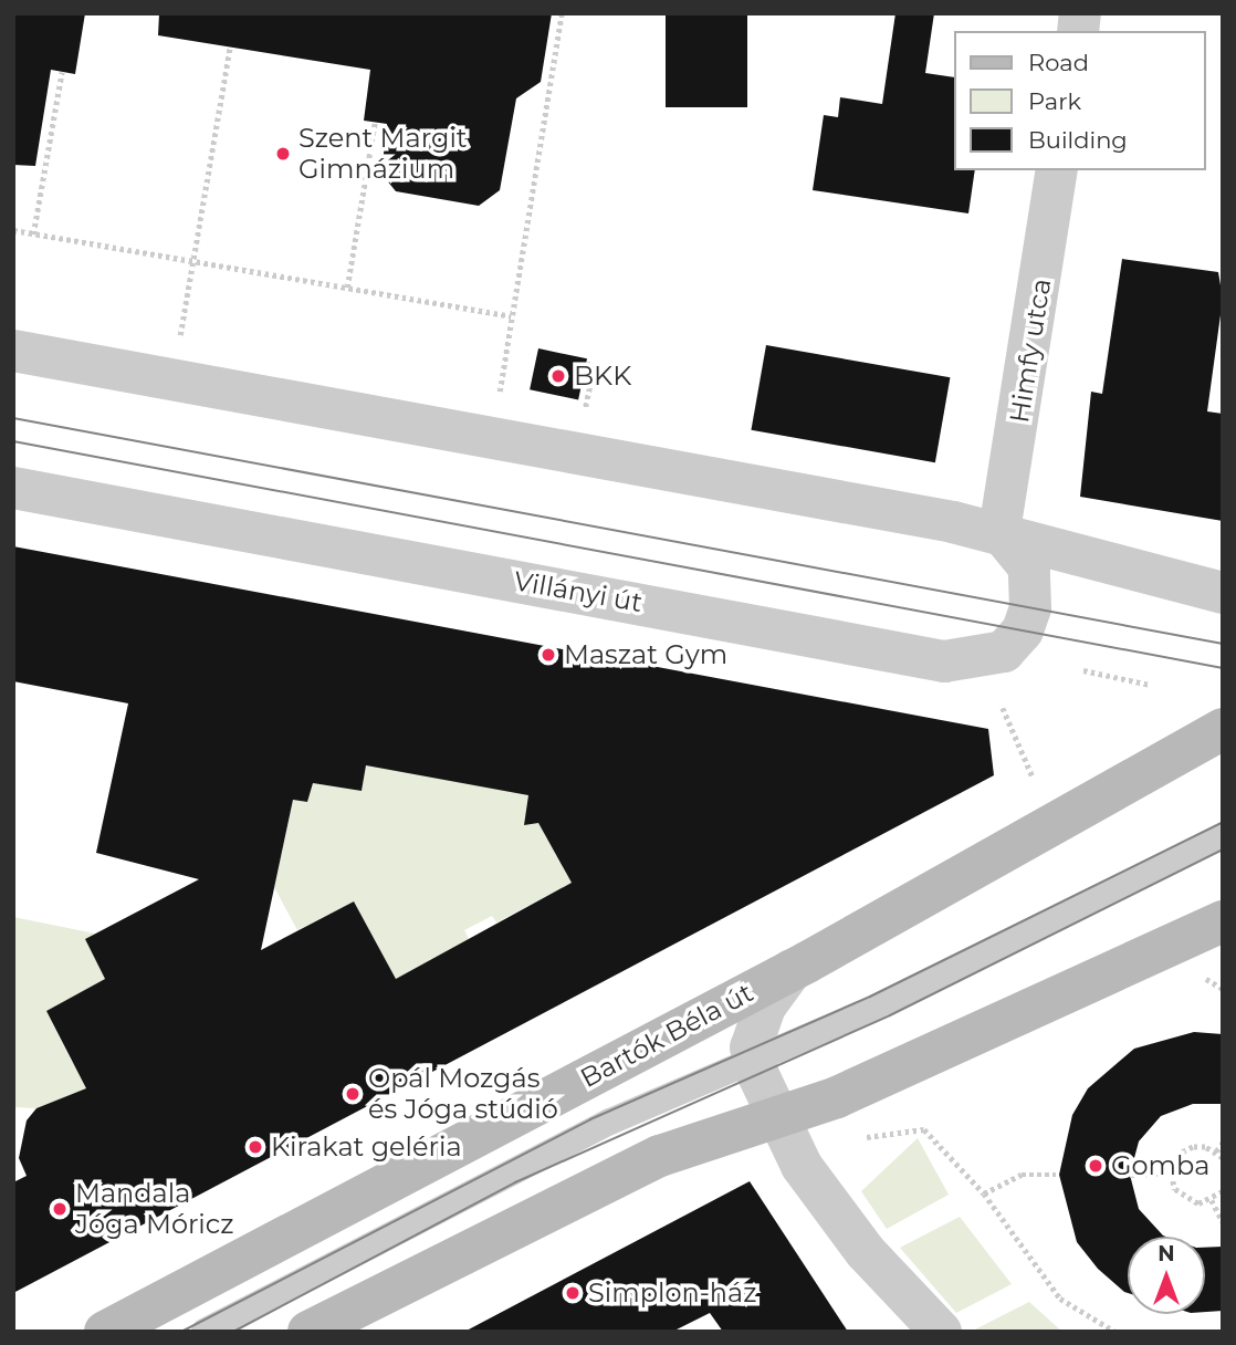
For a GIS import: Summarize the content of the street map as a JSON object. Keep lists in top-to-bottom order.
{
  "streets": {
    "main road": ["Bartók Béla út"],
    "street": ["Himfy utca", "Villányi út"]
  },
  "crossings": [
    ["Himfy utca", "Villányi út"]
  ],
  "places": [
    "Szent Margit Gimnázium",
    "BKK",
    "Maszat Gym",
    "Opál Mozgás és Jóga stúdió",
    "Kirakat geléria",
    "Gomba",
    "Mandala Jóga Móricz",
    "Simplon-ház"
  ],
  "legend": ["Road", "Park", "Building"],
  "north": "top"
}
